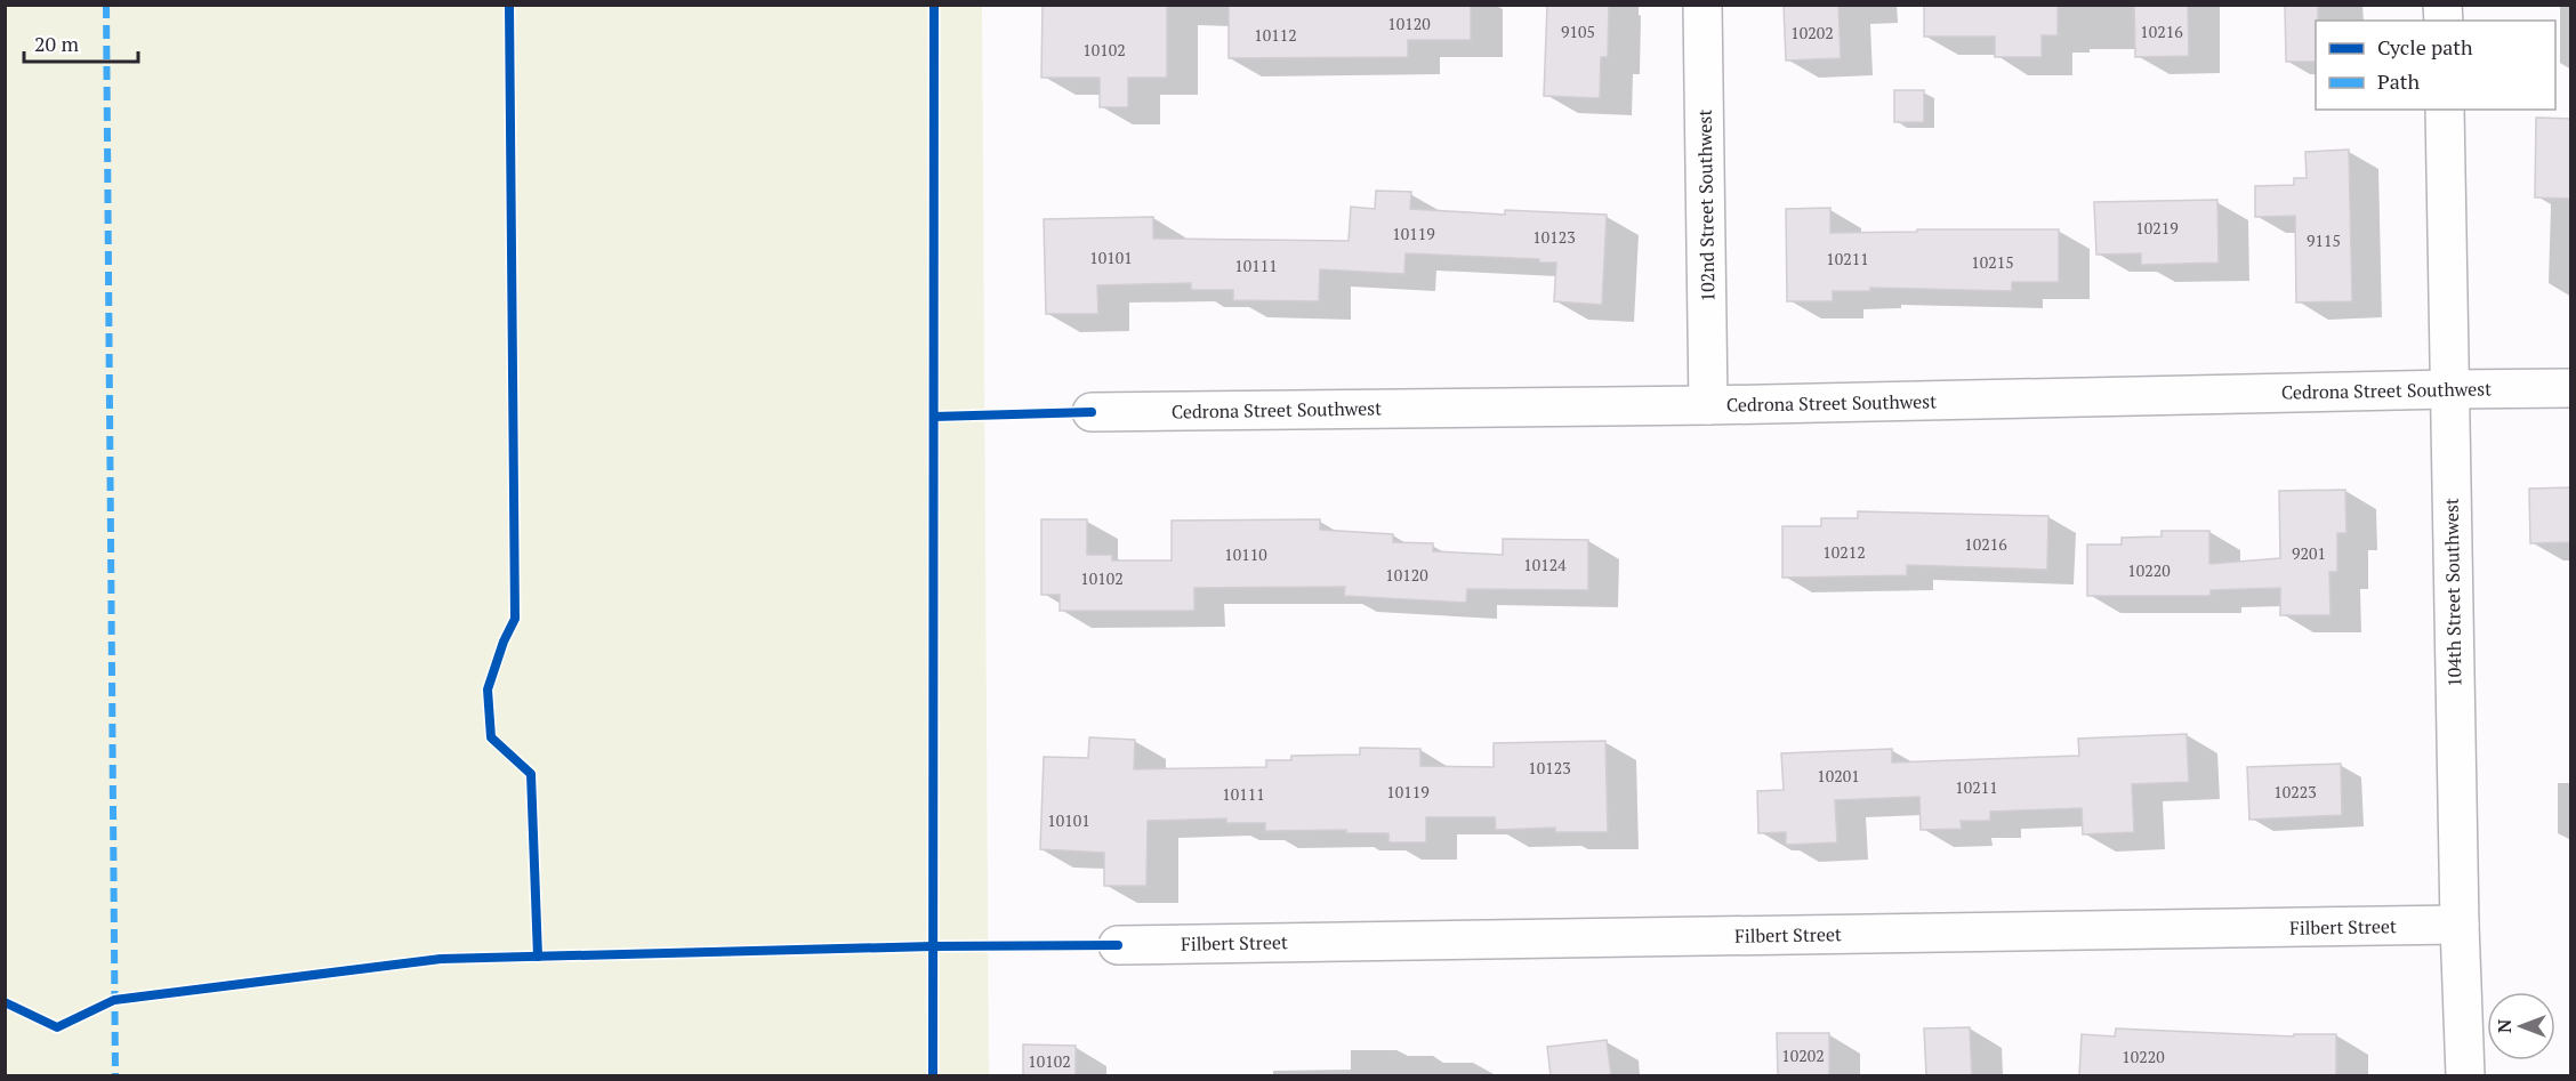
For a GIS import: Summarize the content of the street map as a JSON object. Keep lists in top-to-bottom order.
{
  "streets": {
    "street": [
      "102nd Street Southwest",
      "Cedrona Street Southwest",
      "104th Street Southwest",
      "Filbert Street"
    ]
  },
  "crossings": [
    ["102nd Street Southwest", "Cedrona Street Southwest"],
    ["Cedrona Street Southwest", "104th Street Southwest"],
    ["104th Street Southwest", "Filbert Street"]
  ],
  "house_numbers": [
    "10120",
    "9105",
    "10216",
    "10202",
    "10112",
    "10102",
    "10219",
    "10119",
    "10123",
    "9115",
    "10101",
    "10211",
    "10215",
    "10111",
    "10216",
    "10212",
    "9201",
    "10110",
    "10124",
    "10220",
    "10120",
    "10102",
    "10123",
    "10201",
    "10211",
    "10119",
    "10223",
    "10111",
    "10101",
    "10202",
    "10220",
    "10102"
  ],
  "legend": ["Cycle path", "Path"],
  "scale_bar": "20 m",
  "north": "left"
}
